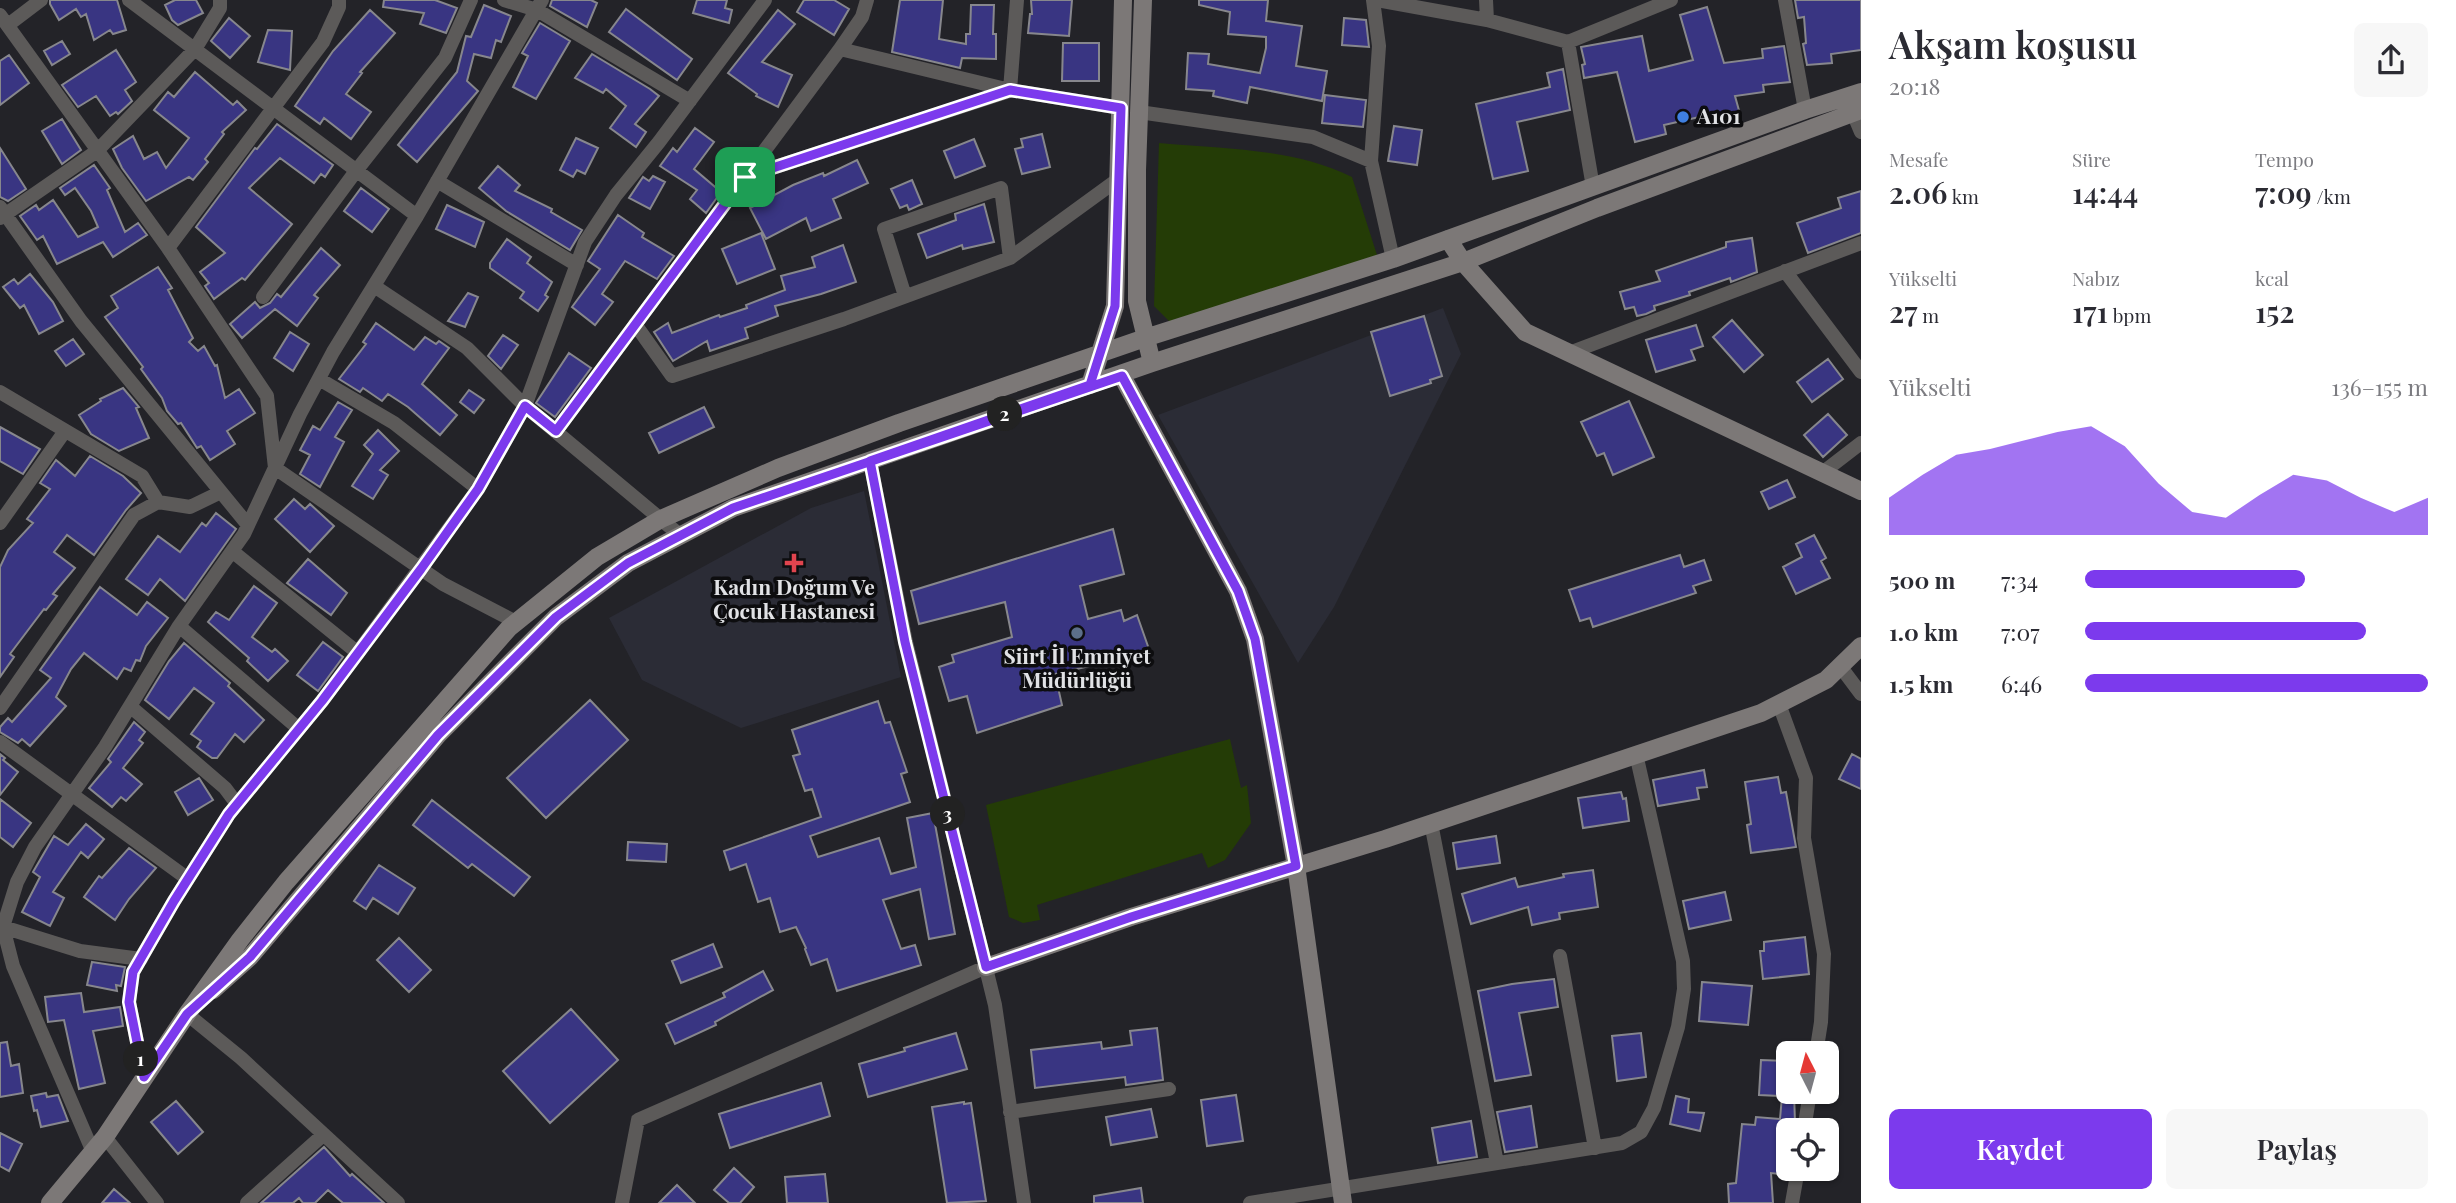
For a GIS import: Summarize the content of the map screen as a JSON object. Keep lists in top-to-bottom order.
{
  "places": {
    "other": ["A101", "Siirt İl Emniyet Müdürlüğü"],
    "health": ["Kadın Doğum Ve Çocuk Hastanesi"]
  },
  "north": "top",
  "page": {
    "heading": ["Akşam koşusu", "20:18"],
    "stats": [
      ["Mesafe", "2.06 km"],
      ["Süre", "14:44"],
      ["Tempo", "7:09 /km"],
      ["Yükselti", "27 m"],
      ["Nabız", "171 bpm"],
      ["kcal", "152"]
    ],
    "chart": ["Yükselti", "136–155 m"],
    "pins": ["2", "3", "1"],
    "list": [
      {
        "name": "500 m",
        "note": "7:34"
      },
      {
        "name": "1.0 km",
        "note": "7:07"
      },
      {
        "name": "1.5 km",
        "note": "6:46"
      }
    ],
    "buttons": ["Kaydet", "Paylaş"]
  }
}
